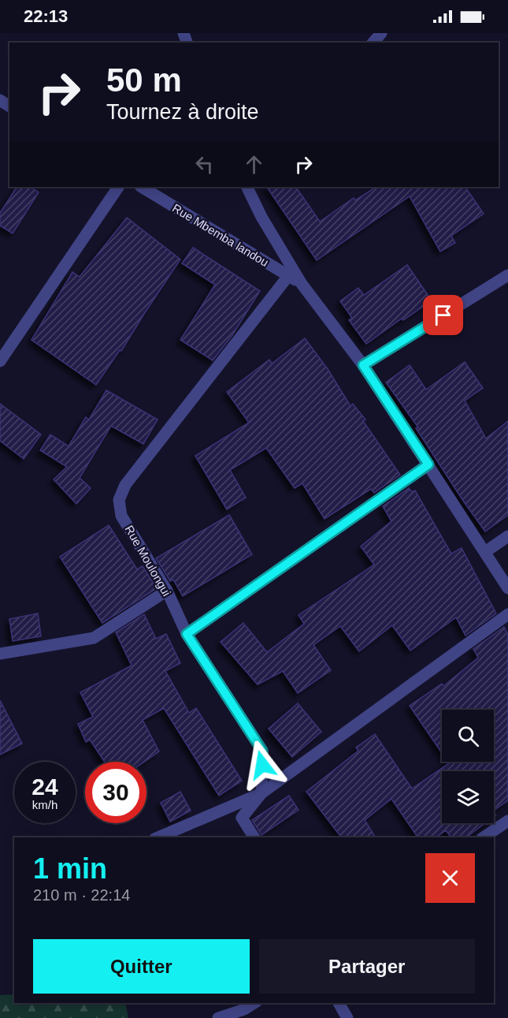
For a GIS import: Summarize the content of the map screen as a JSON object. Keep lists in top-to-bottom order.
{
  "streets": {
    "street": ["Rue Mbemba landou", "Rue Moulongui"]
  },
  "crossings": [
    ["Rue Mbemba landou", "Rue Moulongui"]
  ],
  "page": {
    "status": "22:13",
    "turn": ["50 m", "Tournez à droite"],
    "speed": "24 km/h",
    "limit": "30",
    "heading": ["1 min", "210 m · 22:14"],
    "buttons": ["Quitter", "Partager"]
  }
}
